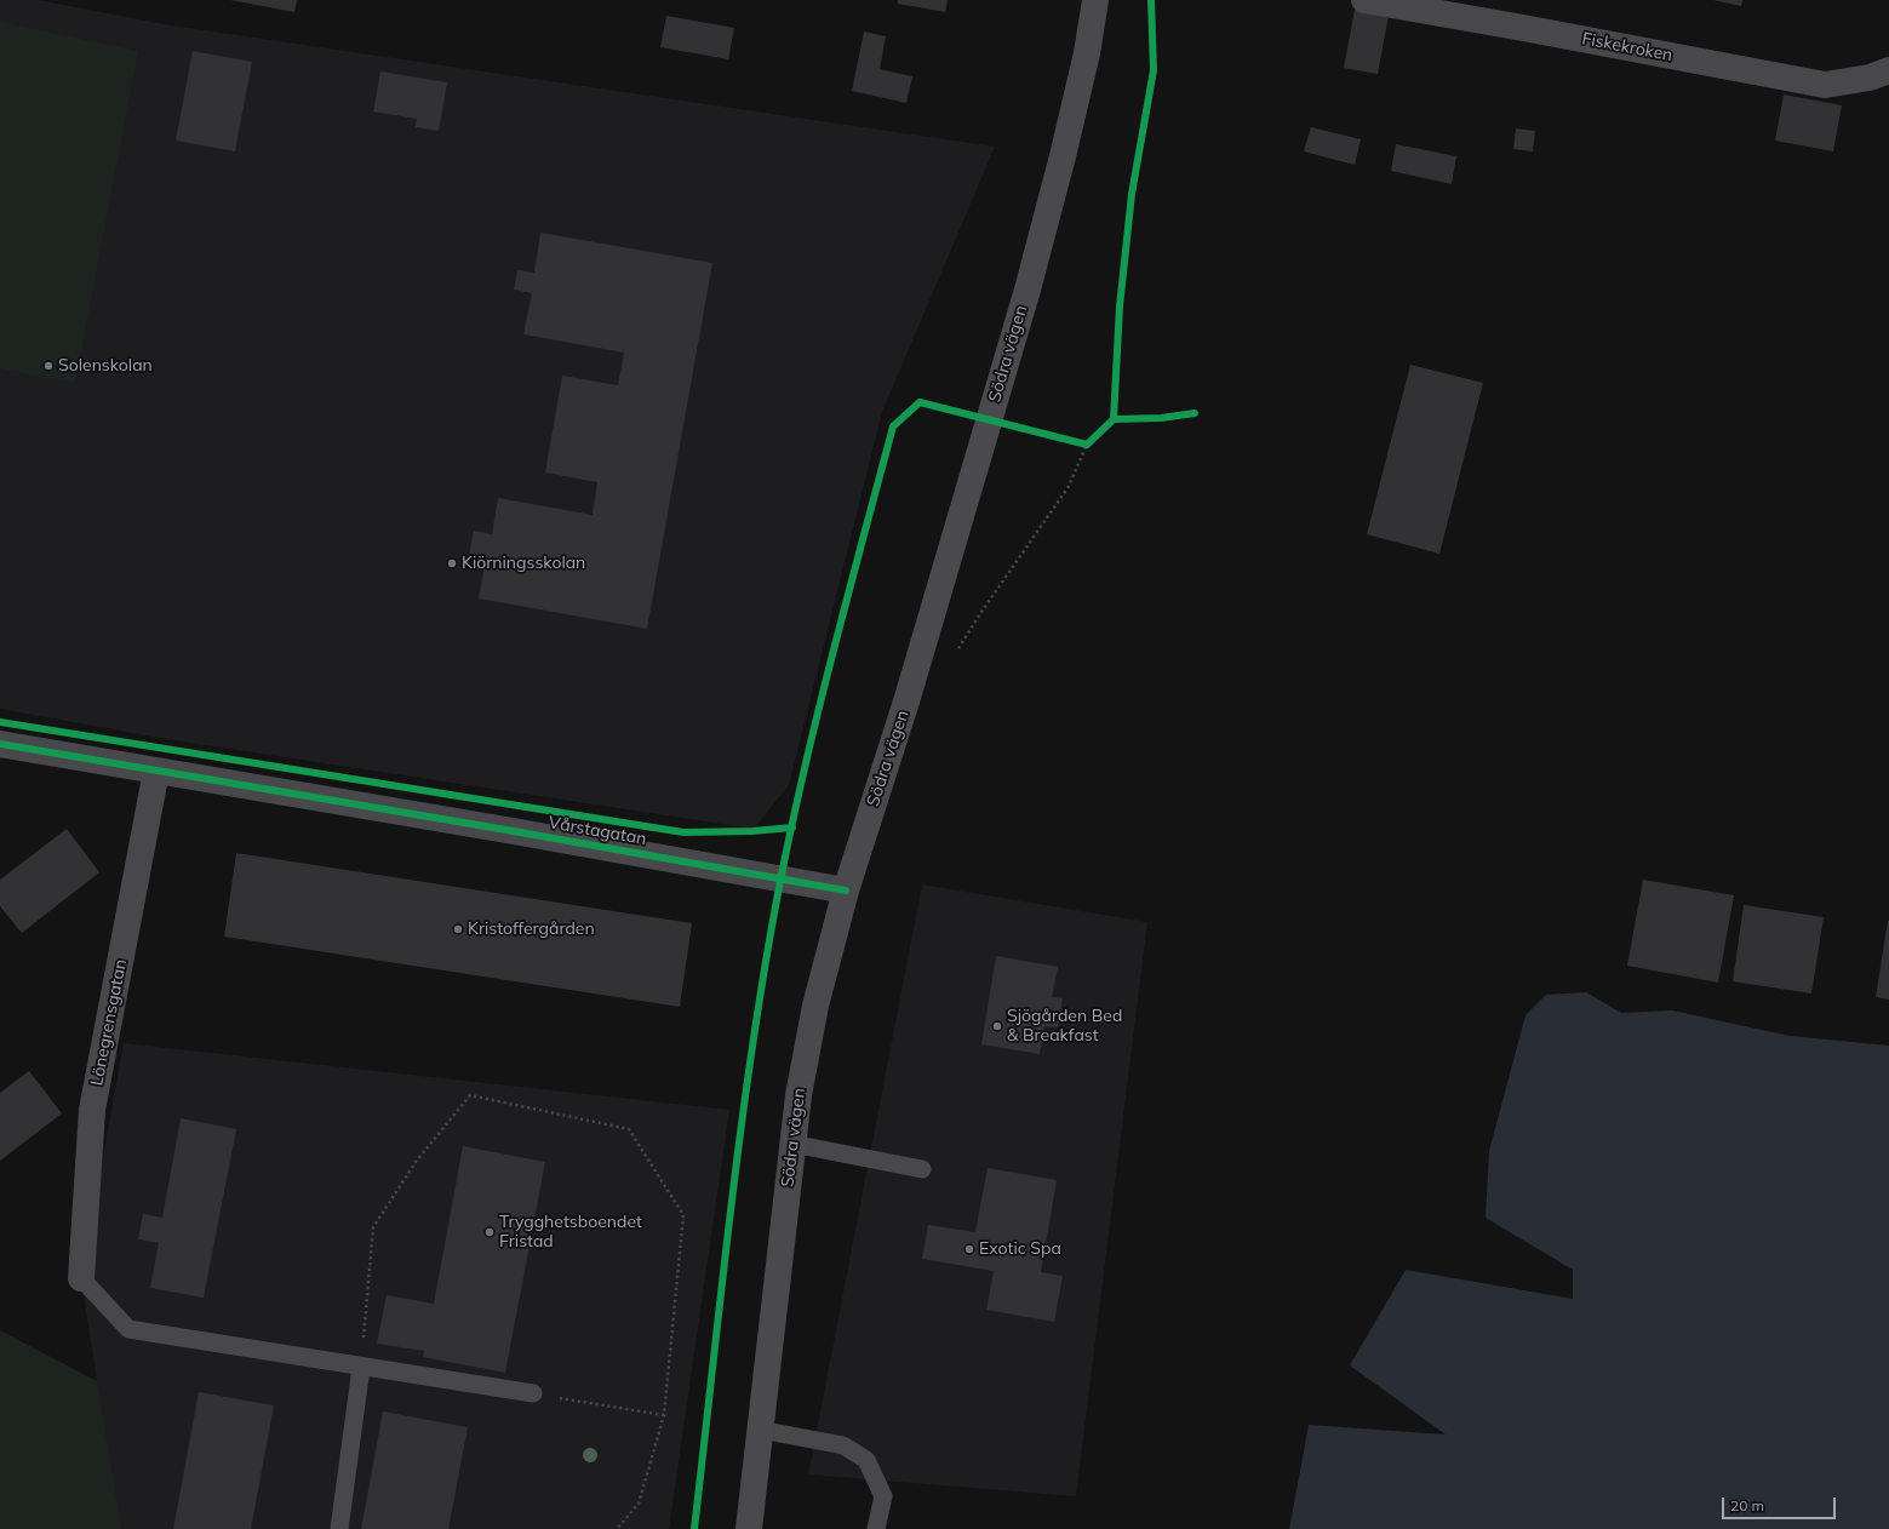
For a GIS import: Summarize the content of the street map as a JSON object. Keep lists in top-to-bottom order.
{
  "streets": {
    "highway": ["Södra vägen"],
    "street": ["Fiskekroken", "Vårstagatan", "Lönegrensgatan"]
  },
  "crossings": [
    ["Södra vägen", "Vårstagatan"],
    ["Vårstagatan", "Lönegrensgatan"]
  ],
  "places": [
    "Solenskolan",
    "Kiörningsskolan",
    "Kristoffergården",
    "Sjögården Bed & Breakfast",
    "Trygghetsboendet Fristad",
    "Exotic Spa"
  ],
  "scale_bar": "20 m"
}
